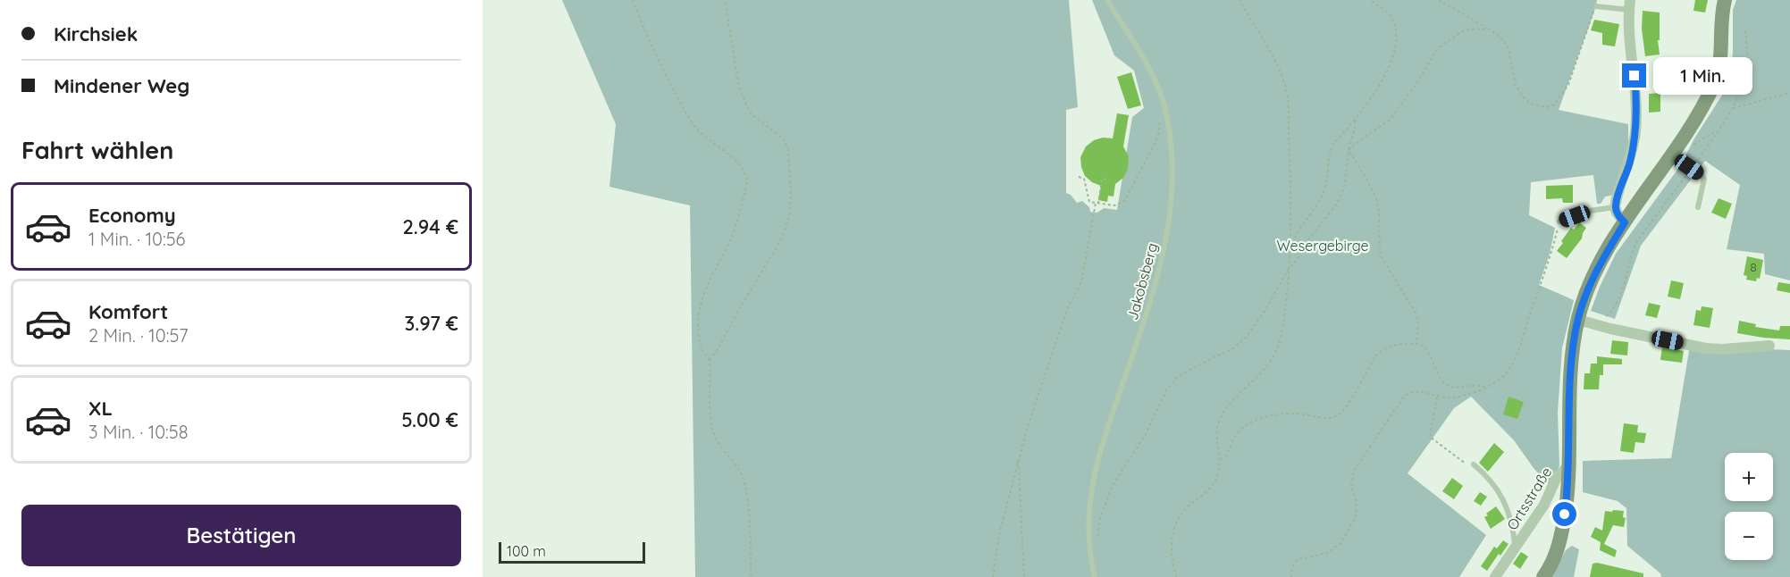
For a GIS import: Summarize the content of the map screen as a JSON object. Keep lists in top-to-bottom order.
{
  "streets": {
    "street": ["Ortsstraße"],
    "lane": ["Jakobsberg"]
  },
  "parks": ["Wesergebirge"],
  "house_numbers": ["8"],
  "scale_bar": "100 m",
  "page": {
    "banner": ["Kirchsiek", "Mindener Weg"],
    "bubble": "1 Min.",
    "heading": "Fahrt wählen",
    "list": [
      {
        "name": "Economy",
        "note": "1 Min. · 10:56",
        "value": "2.94 €"
      },
      {
        "name": "Komfort",
        "note": "2 Min. · 10:57",
        "value": "3.97 €"
      },
      {
        "name": "XL",
        "note": "3 Min. · 10:58",
        "value": "5.00 €"
      }
    ],
    "map_buttons": ["+", "−"],
    "buttons": "Bestätigen",
    "scale": "100 m"
  }
}
